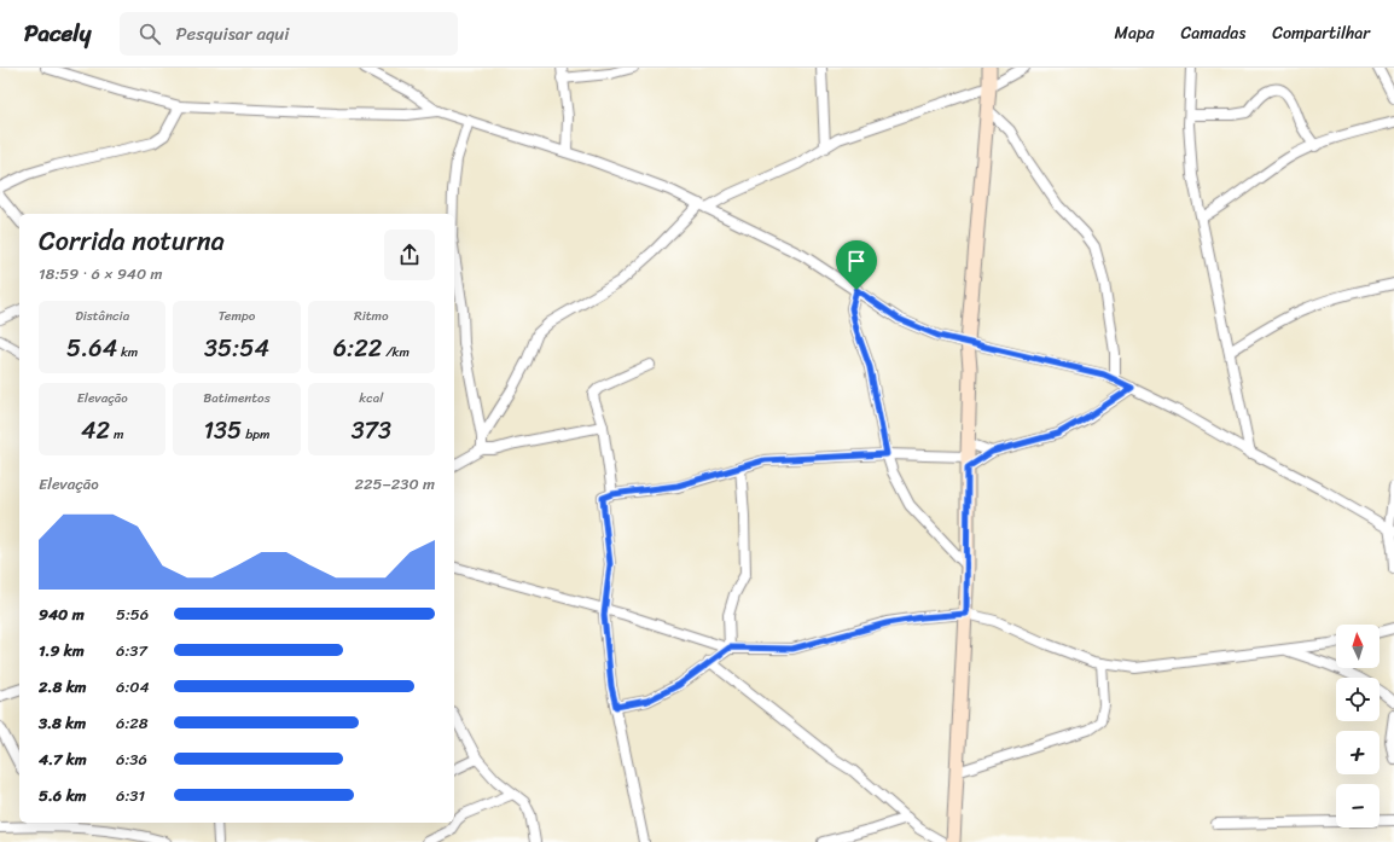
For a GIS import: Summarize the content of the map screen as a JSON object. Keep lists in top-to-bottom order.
{
  "north": "top",
  "page": {
    "header": "Pacely",
    "search": "Pesquisar aqui",
    "nav": ["Mapa", "Camadas", "Compartilhar"],
    "heading": ["Corrida noturna", "18:59 · 6 × 940 m"],
    "stats": [
      ["Distância", "5.64 km"],
      ["Tempo", "35:54"],
      ["Ritmo", "6:22 /km"],
      ["Elevação", "42 m"],
      ["Batimentos", "135 bpm"],
      ["kcal", "373"]
    ],
    "chart": ["Elevação", "225–230 m"],
    "list": [
      {
        "name": "940 m",
        "note": "5:56"
      },
      {
        "name": "1.9 km",
        "note": "6:37"
      },
      {
        "name": "2.8 km",
        "note": "6:04"
      },
      {
        "name": "3.8 km",
        "note": "6:28"
      },
      {
        "name": "4.7 km",
        "note": "6:36"
      },
      {
        "name": "5.6 km",
        "note": "6:31"
      }
    ],
    "map_buttons": ["+", "−"]
  }
}
